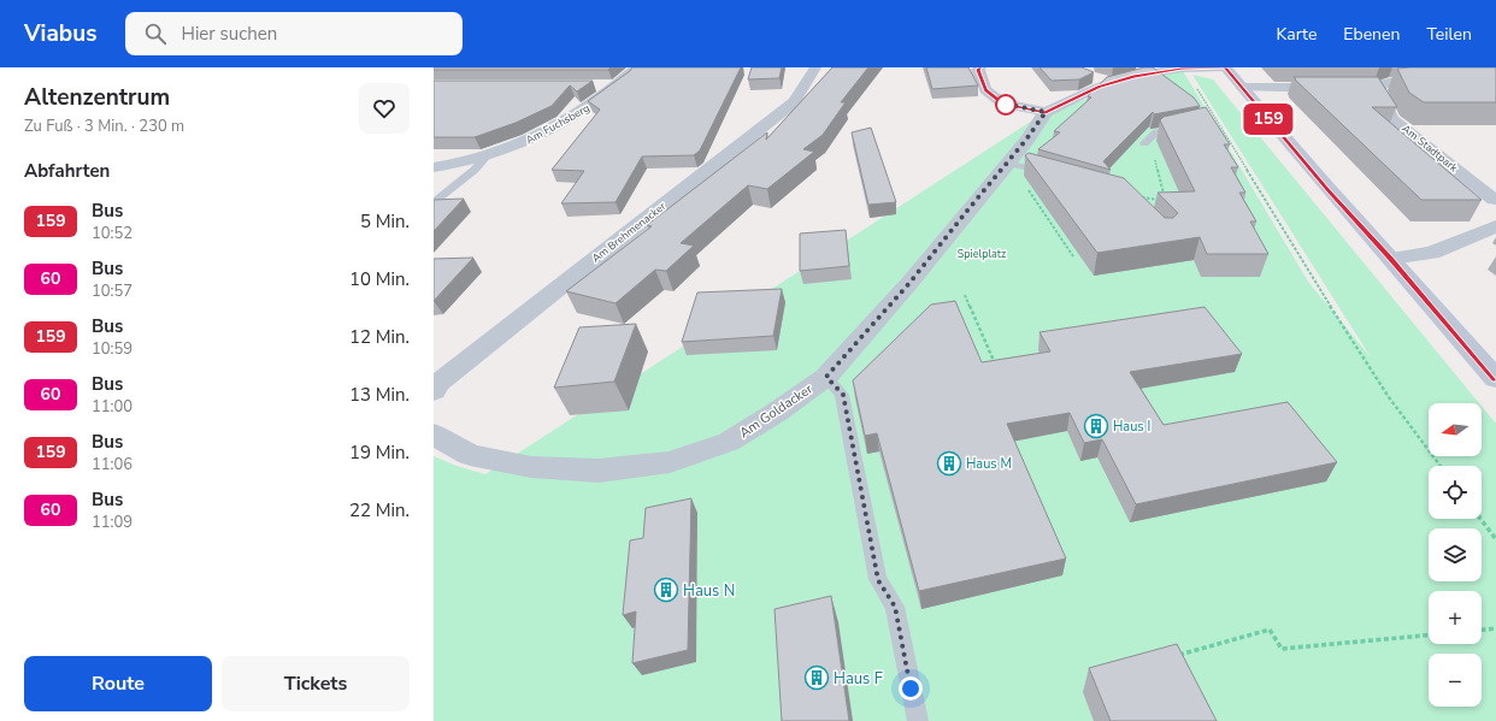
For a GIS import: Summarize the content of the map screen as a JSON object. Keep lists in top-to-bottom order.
{
  "streets": {
    "street": [
      "Am Fuchsberg",
      "Am Stadtpark",
      "Am Brehmenacker",
      "Am Goldacker"
    ]
  },
  "parks": ["Spielplatz"],
  "places": {
    "building": [
      "Haus I",
      "Haus M",
      "Haus N",
      "Haus F"
    ]
  },
  "lines": ["bus line 159"],
  "north": "left",
  "page": {
    "header": "Viabus",
    "search": "Hier suchen",
    "nav": ["Karte", "Ebenen", "Teilen"],
    "heading": [
      ["Altenzentrum", "Zu Fuß · 3 Min. · 230 m"],
      "Abfahrten"
    ],
    "on_map": "159",
    "list": [
      {
        "mark": "159",
        "name": "Bus",
        "note": "10:52",
        "value": "5 Min."
      },
      {
        "mark": "60",
        "name": "Bus",
        "note": "10:57",
        "value": "10 Min."
      },
      {
        "mark": "159",
        "name": "Bus",
        "note": "10:59",
        "value": "12 Min."
      },
      {
        "mark": "60",
        "name": "Bus",
        "note": "11:00",
        "value": "13 Min."
      },
      {
        "mark": "159",
        "name": "Bus",
        "note": "11:06",
        "value": "19 Min."
      },
      {
        "mark": "60",
        "name": "Bus",
        "note": "11:09",
        "value": "22 Min."
      }
    ],
    "map_buttons": ["+", "−"],
    "buttons": ["Route", "Tickets"]
  }
}
